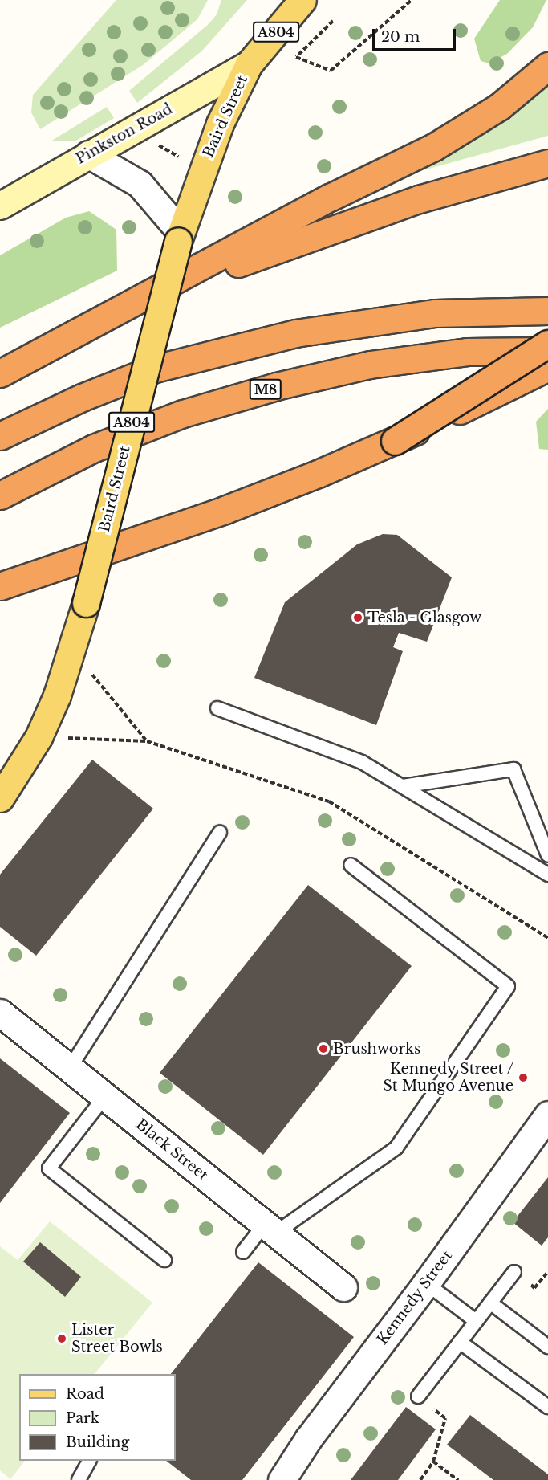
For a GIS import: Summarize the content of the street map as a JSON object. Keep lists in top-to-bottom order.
{
  "streets": {
    "highway": ["M8"],
    "main road": ["A804", "Baird Street"],
    "street": ["Pinkston Road", "Black Street", "Kennedy Street"]
  },
  "crossings": [
    ["A804", "Baird Street"],
    ["A804", "Pinkston Road"],
    ["Baird Street", "Pinkston Road"]
  ],
  "places": [
    "Tesla - Glasgow",
    "Brushworks",
    "Kennedy Street / St Mungo Avenue",
    "Lister Street Bowls"
  ],
  "legend": ["Road", "Park", "Building"],
  "scale_bar": "20 m"
}
